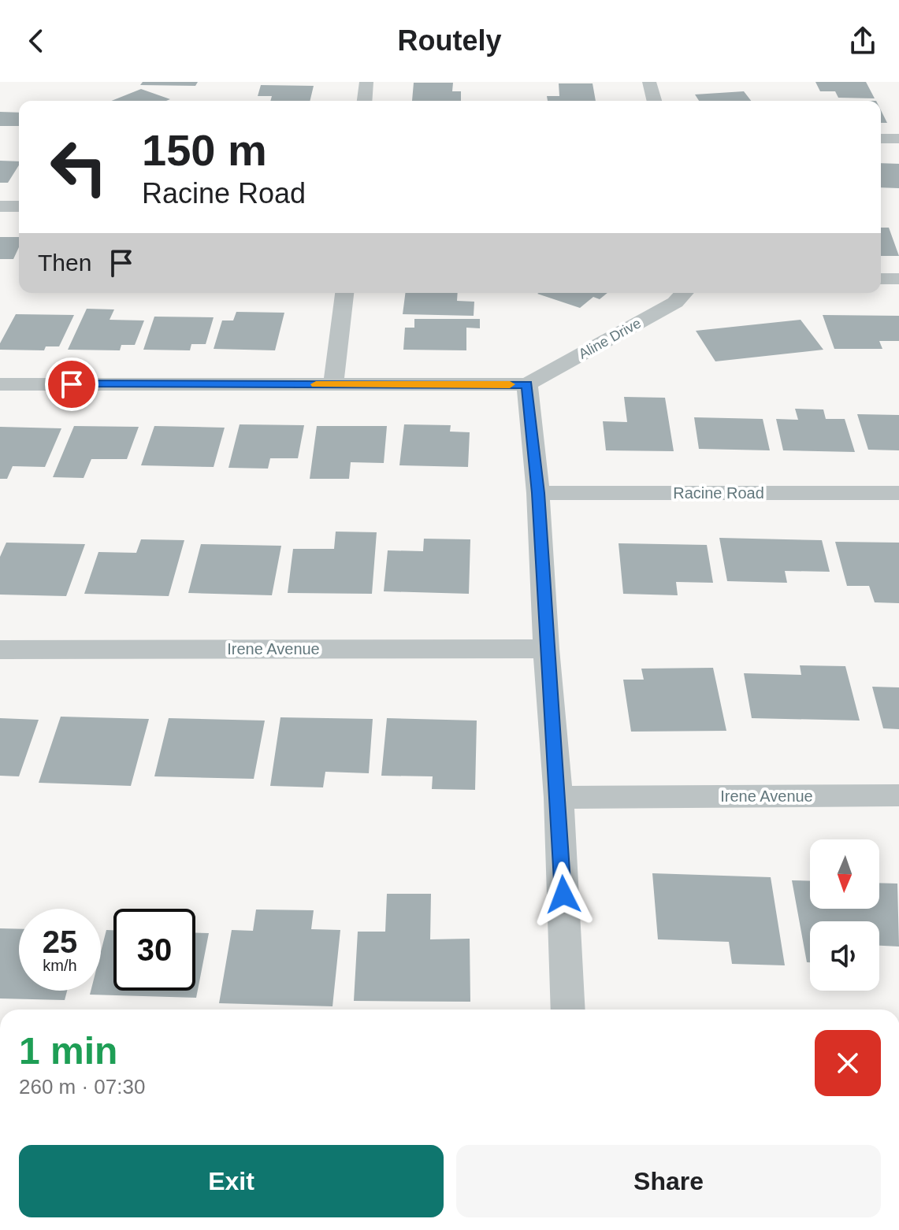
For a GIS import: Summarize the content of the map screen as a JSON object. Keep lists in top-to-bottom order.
{
  "streets": {
    "street": ["Aline Drive", "Racine Road", "Irene Avenue"]
  },
  "north": "bottom",
  "page": {
    "header": "Routely",
    "turn": ["150 m", "Racine Road"],
    "then": "Then",
    "speed": "25 km/h",
    "limit": "30",
    "heading": ["1 min", "260 m · 07:30"],
    "buttons": ["Exit", "Share"]
  }
}
